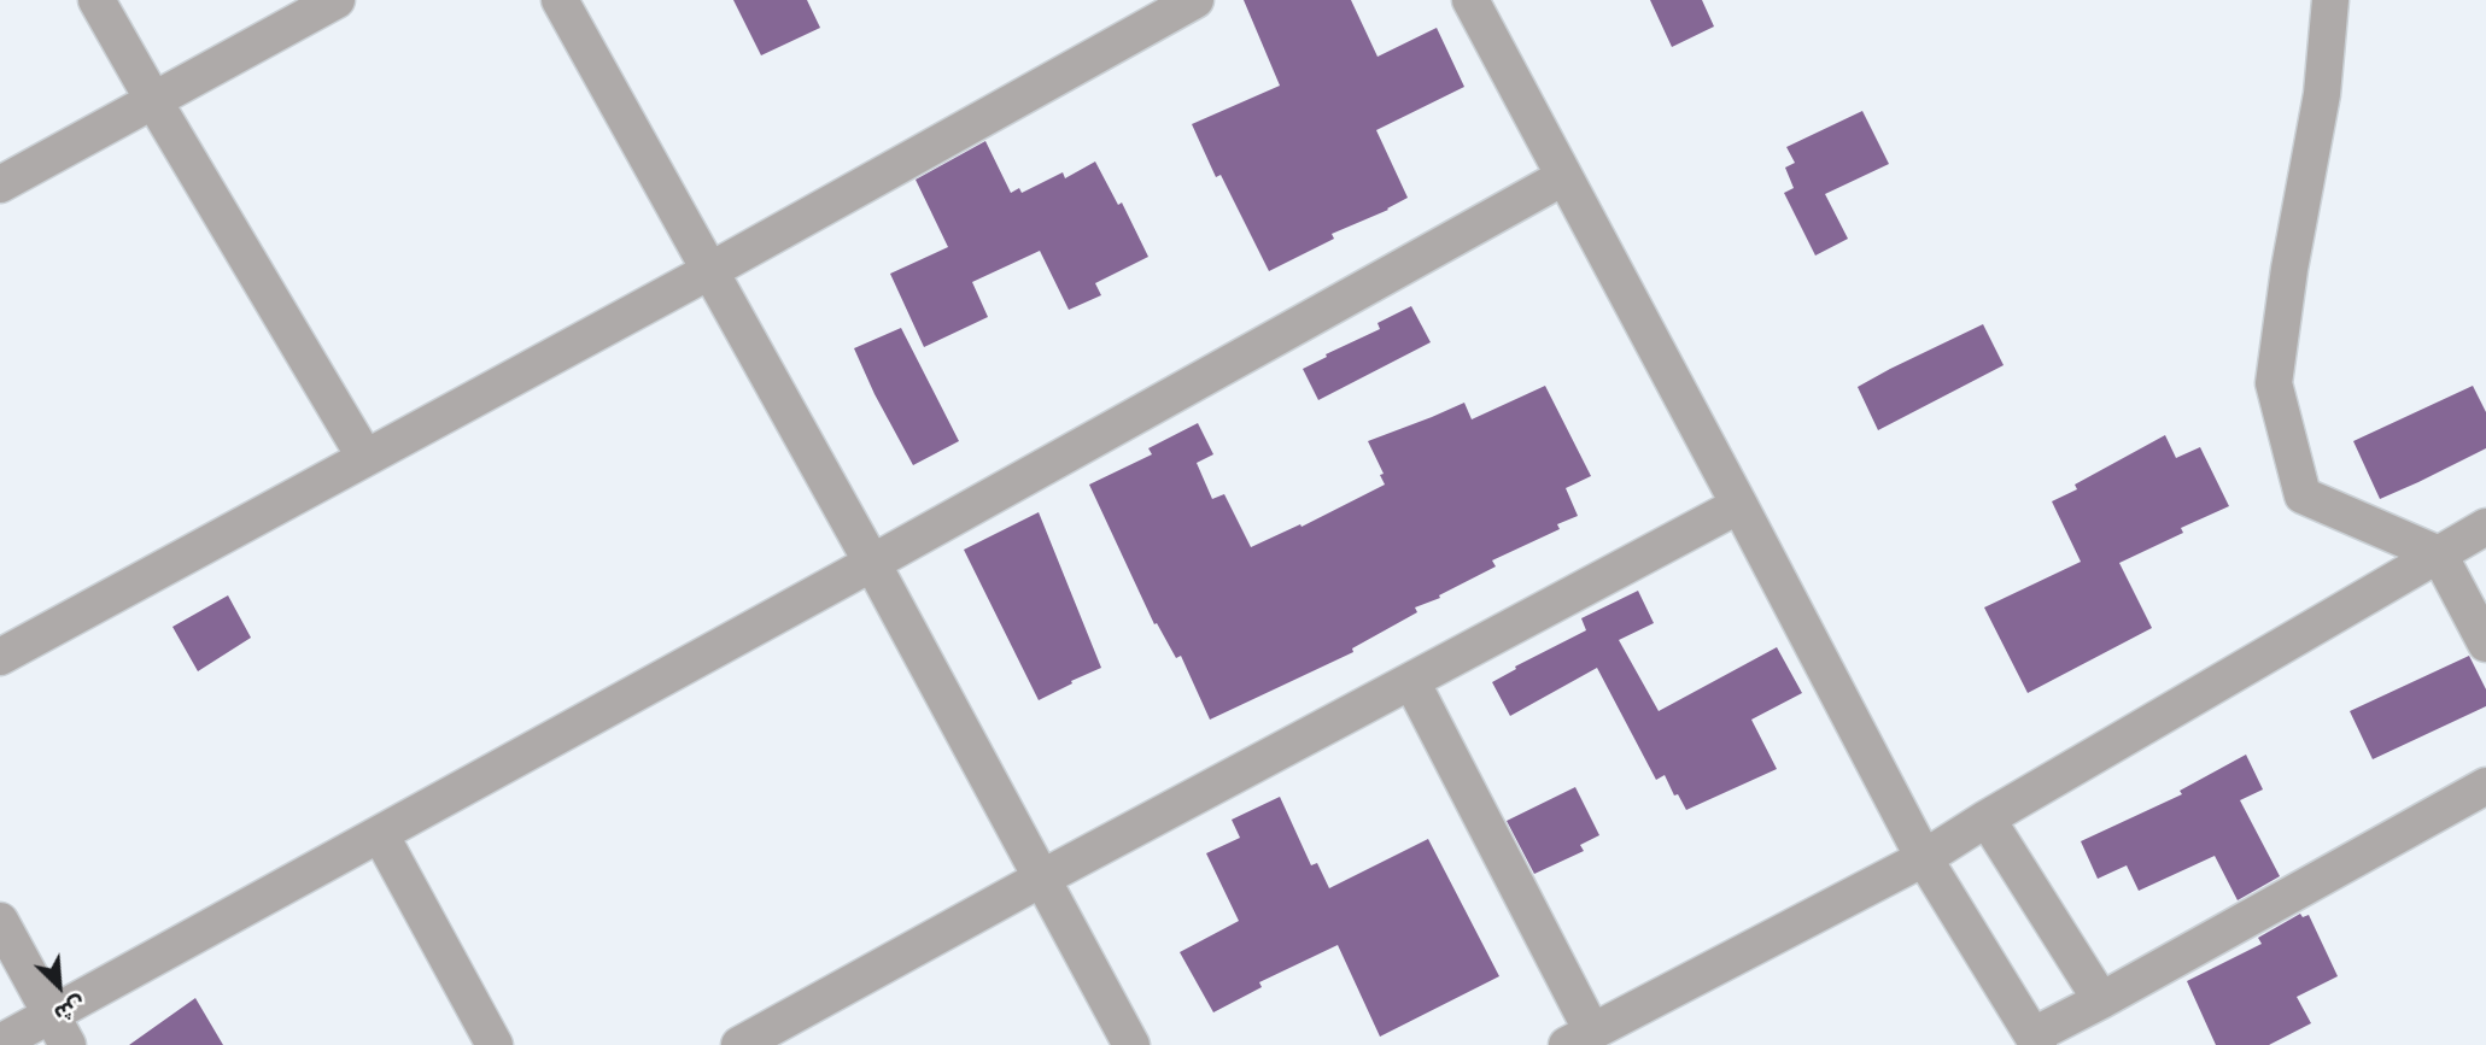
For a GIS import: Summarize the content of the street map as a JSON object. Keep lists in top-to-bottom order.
{
  "north": "bottom right"
}
